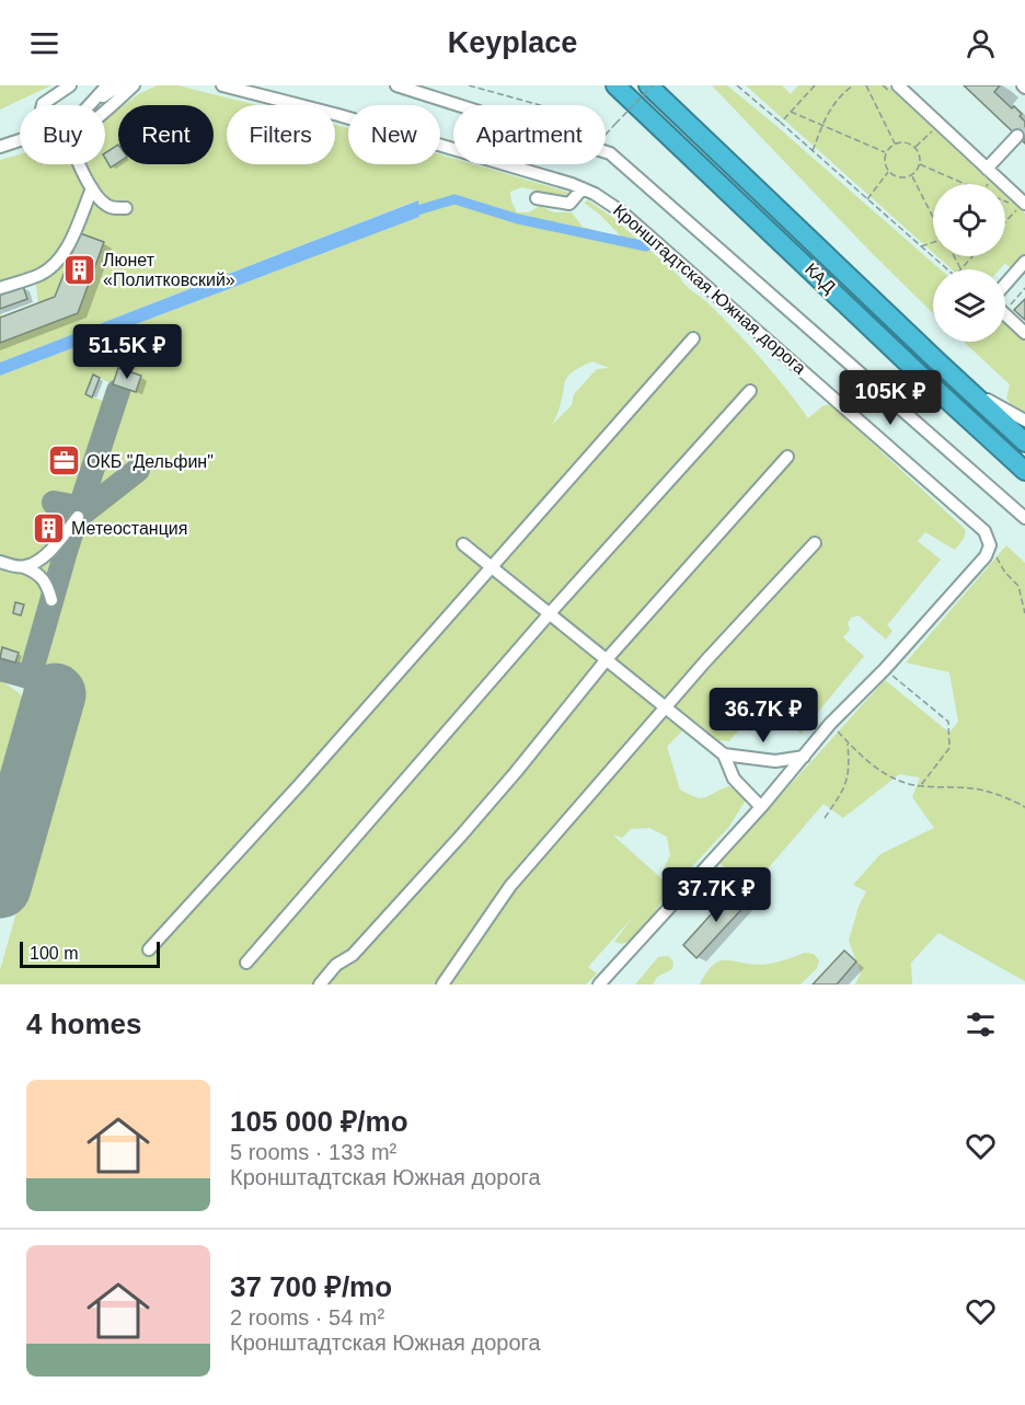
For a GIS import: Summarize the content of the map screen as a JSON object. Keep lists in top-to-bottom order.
{
  "streets": {
    "highway": ["КАД"],
    "street": ["Кронштадтская Южная дорога"]
  },
  "places": {
    "building": ["Люнет «Политковский»", "Метеостанция"],
    "office": ["ОКБ \"Дельфин\""]
  },
  "scale_bar": "100 m",
  "page": {
    "header": "Keyplace",
    "chip": [
      "Buy",
      "Rent",
      "Filters",
      "New",
      "Apartment"
    ],
    "price": [
      "51.5K ₽",
      "105K ₽",
      "36.7K ₽",
      "37.7K ₽"
    ],
    "scale": "100 m",
    "heading": "4 homes",
    "list": [
      {
        "name": "105 000 ₽/mo",
        "note": "5 rooms · 133 m² · Кронштадтская Южная дорога"
      },
      {
        "name": "37 700 ₽/mo",
        "note": "2 rooms · 54 m² · Кронштадтская Южная дорога"
      }
    ]
  }
}
